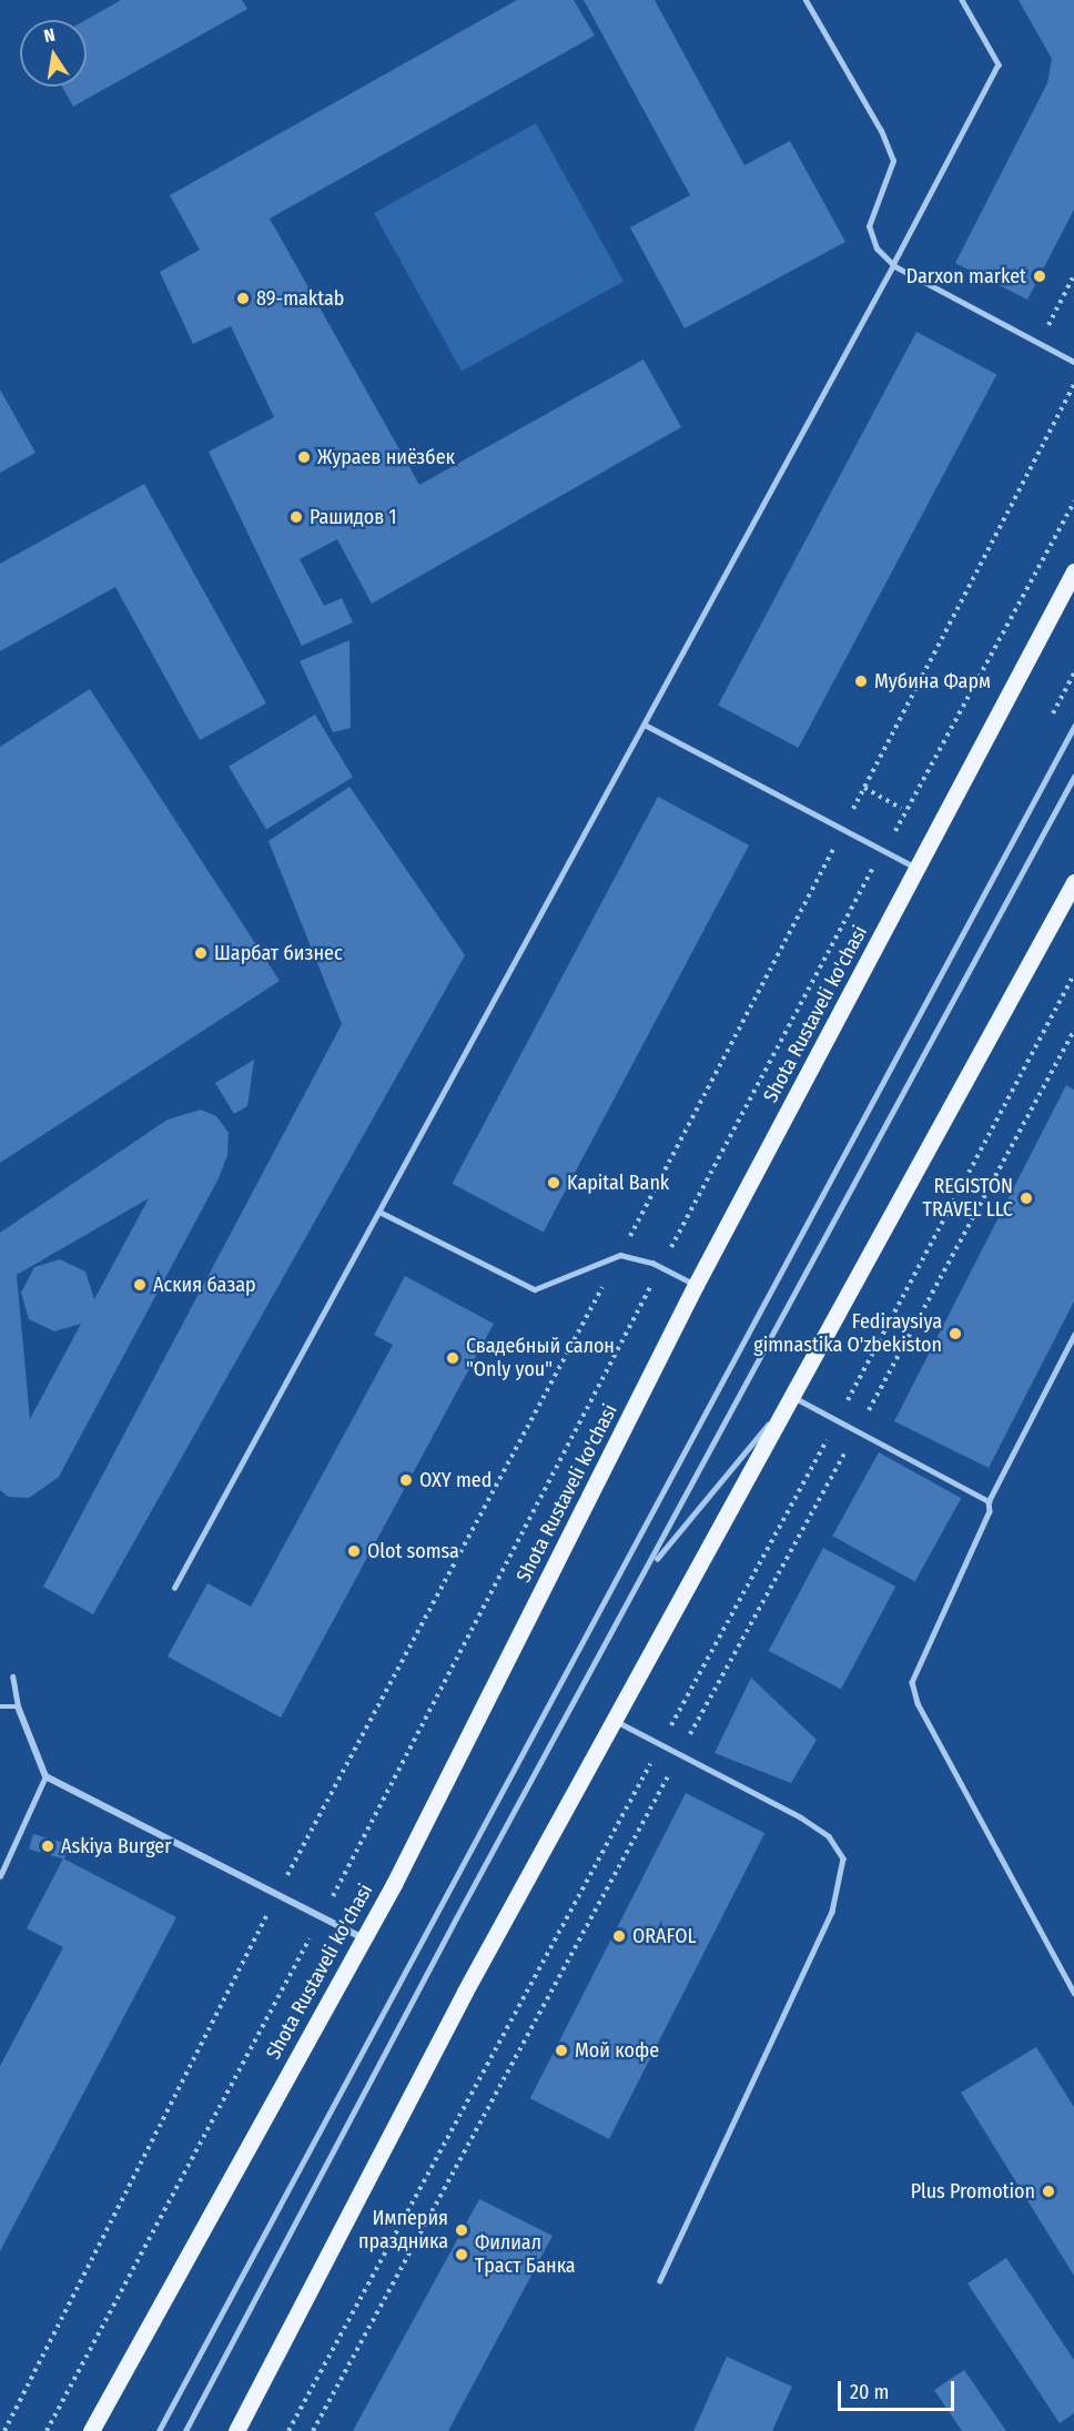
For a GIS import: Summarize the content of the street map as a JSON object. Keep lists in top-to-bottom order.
{
  "streets": {
    "main road": ["Shota Rustaveli ko'chasi"]
  },
  "places": [
    "Darxon market",
    "89-maktab",
    "Жураев ниёзбек",
    "Рашидов 1",
    "Мубина Фарм",
    "Шарбат бизнес",
    "Kapital Bank",
    "REGISTON TRAVEL LLC",
    "Аския базар",
    "Fediraysiya gimnastika O'zbekiston",
    "Свадебный салон \"Only you\"",
    "OXY med",
    "Olot somsa",
    "Askiya Burger",
    "ORAFOL",
    "Мой кофе",
    "Plus Promotion",
    "Империя праздника",
    "Филиал Траст Банка"
  ],
  "scale_bar": "20 m",
  "north": "top"
}
